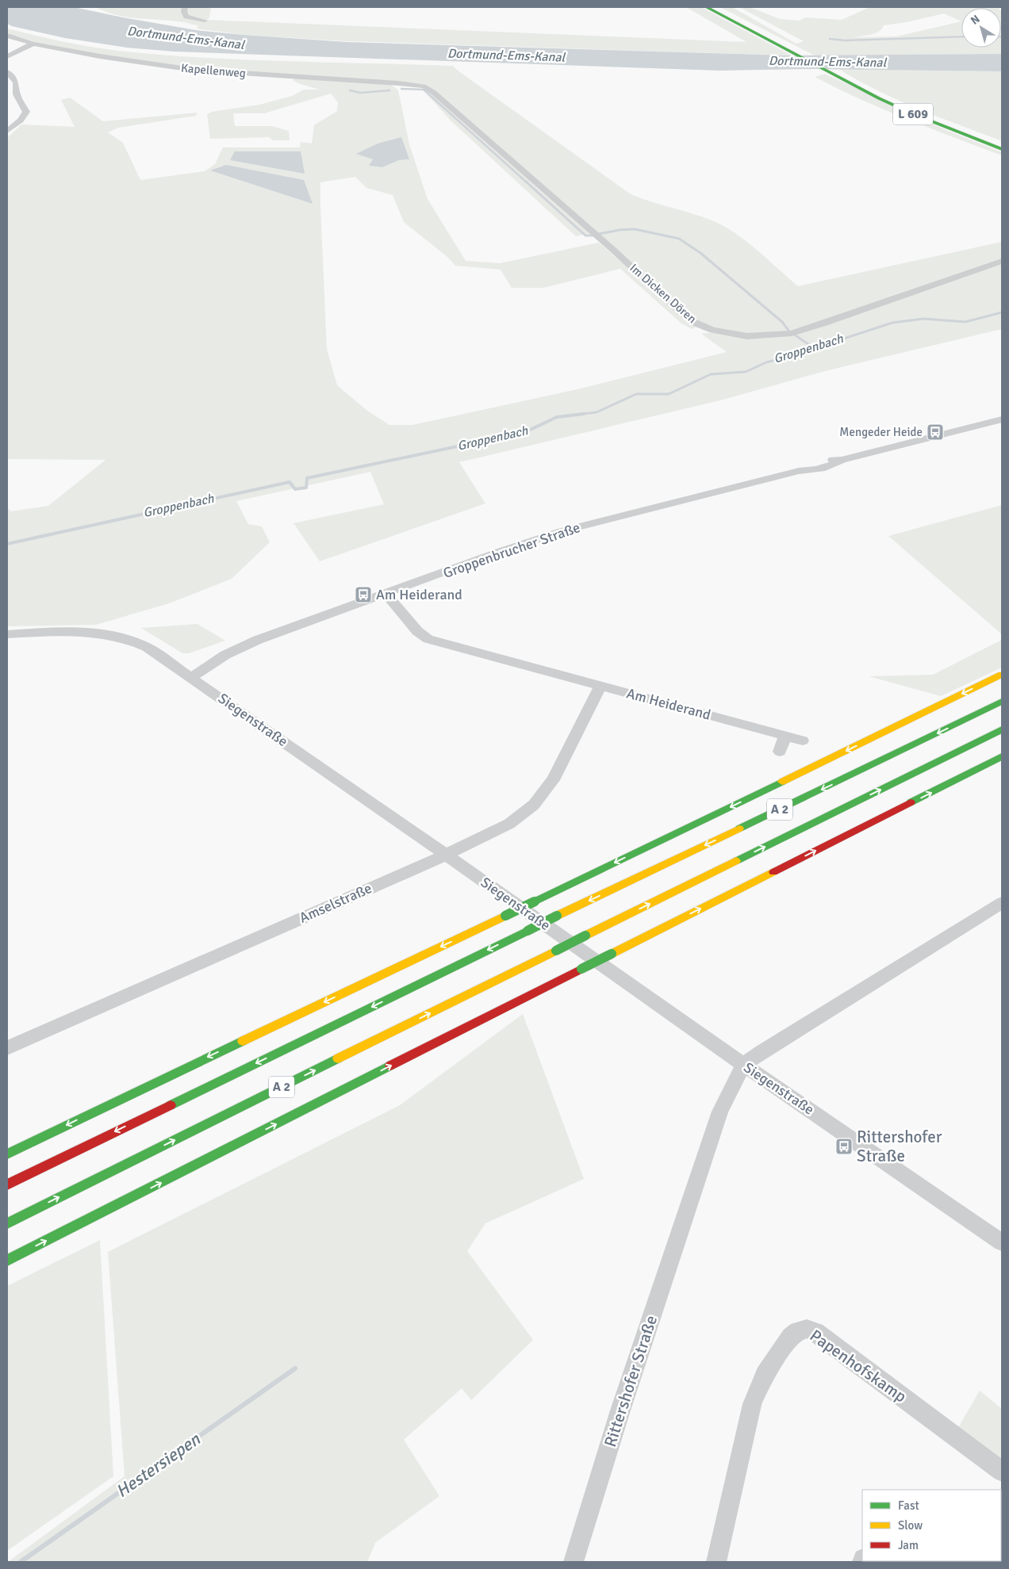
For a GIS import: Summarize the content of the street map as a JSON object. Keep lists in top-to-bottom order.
{
  "streets": {
    "main road": ["L 609", "A 2"],
    "street": [
      "Kapellenweg",
      "Im Dicken Dören",
      "Groppenbrucher Straße",
      "Am Heiderand",
      "Siegenstraße",
      "Amselstraße",
      "Papenhofskamp",
      "Rittershofer Straße"
    ]
  },
  "crossings": [
    ["Kapellenweg", "Im Dicken Dören"],
    ["Groppenbrucher Straße", "Am Heiderand"],
    ["Groppenbrucher Straße", "Siegenstraße"],
    ["Am Heiderand", "Amselstraße"],
    ["Siegenstraße", "Amselstraße"],
    ["Siegenstraße", "Rittershofer Straße"]
  ],
  "water": ["Dortmund-Ems-Kanal", "Groppenbach", "Hestersiepen"],
  "places": {
    "bus stop": ["Mengeder Heide", "Am Heiderand", "Rittershofer Straße"]
  },
  "legend": ["Fast", "Slow", "Jam"],
  "north": "top left"
}
